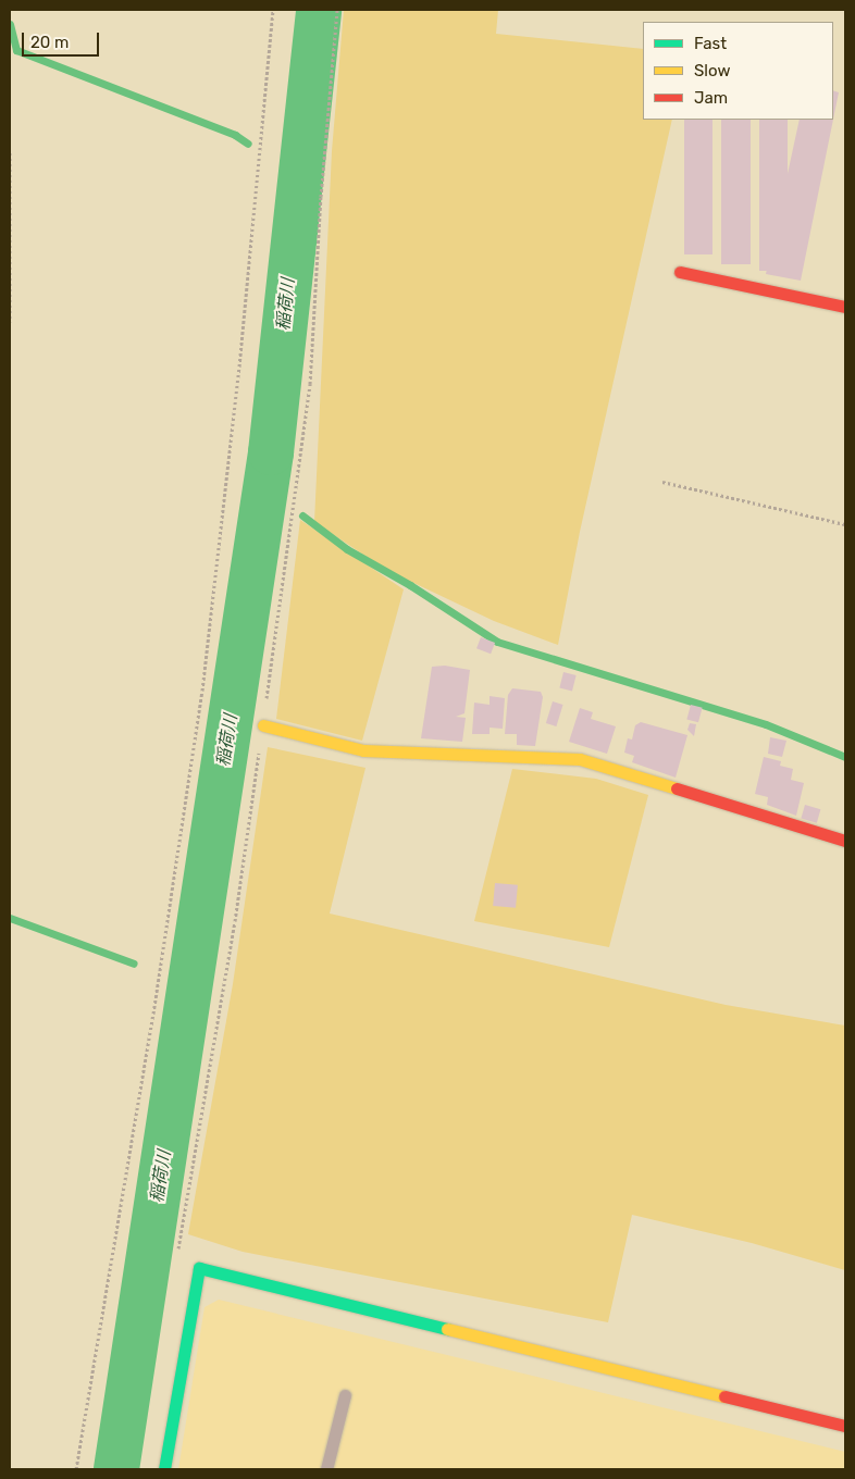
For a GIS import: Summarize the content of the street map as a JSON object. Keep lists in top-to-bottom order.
{
  "water": ["稲荷川"],
  "legend": ["Fast", "Slow", "Jam"],
  "scale_bar": "20 m"
}
